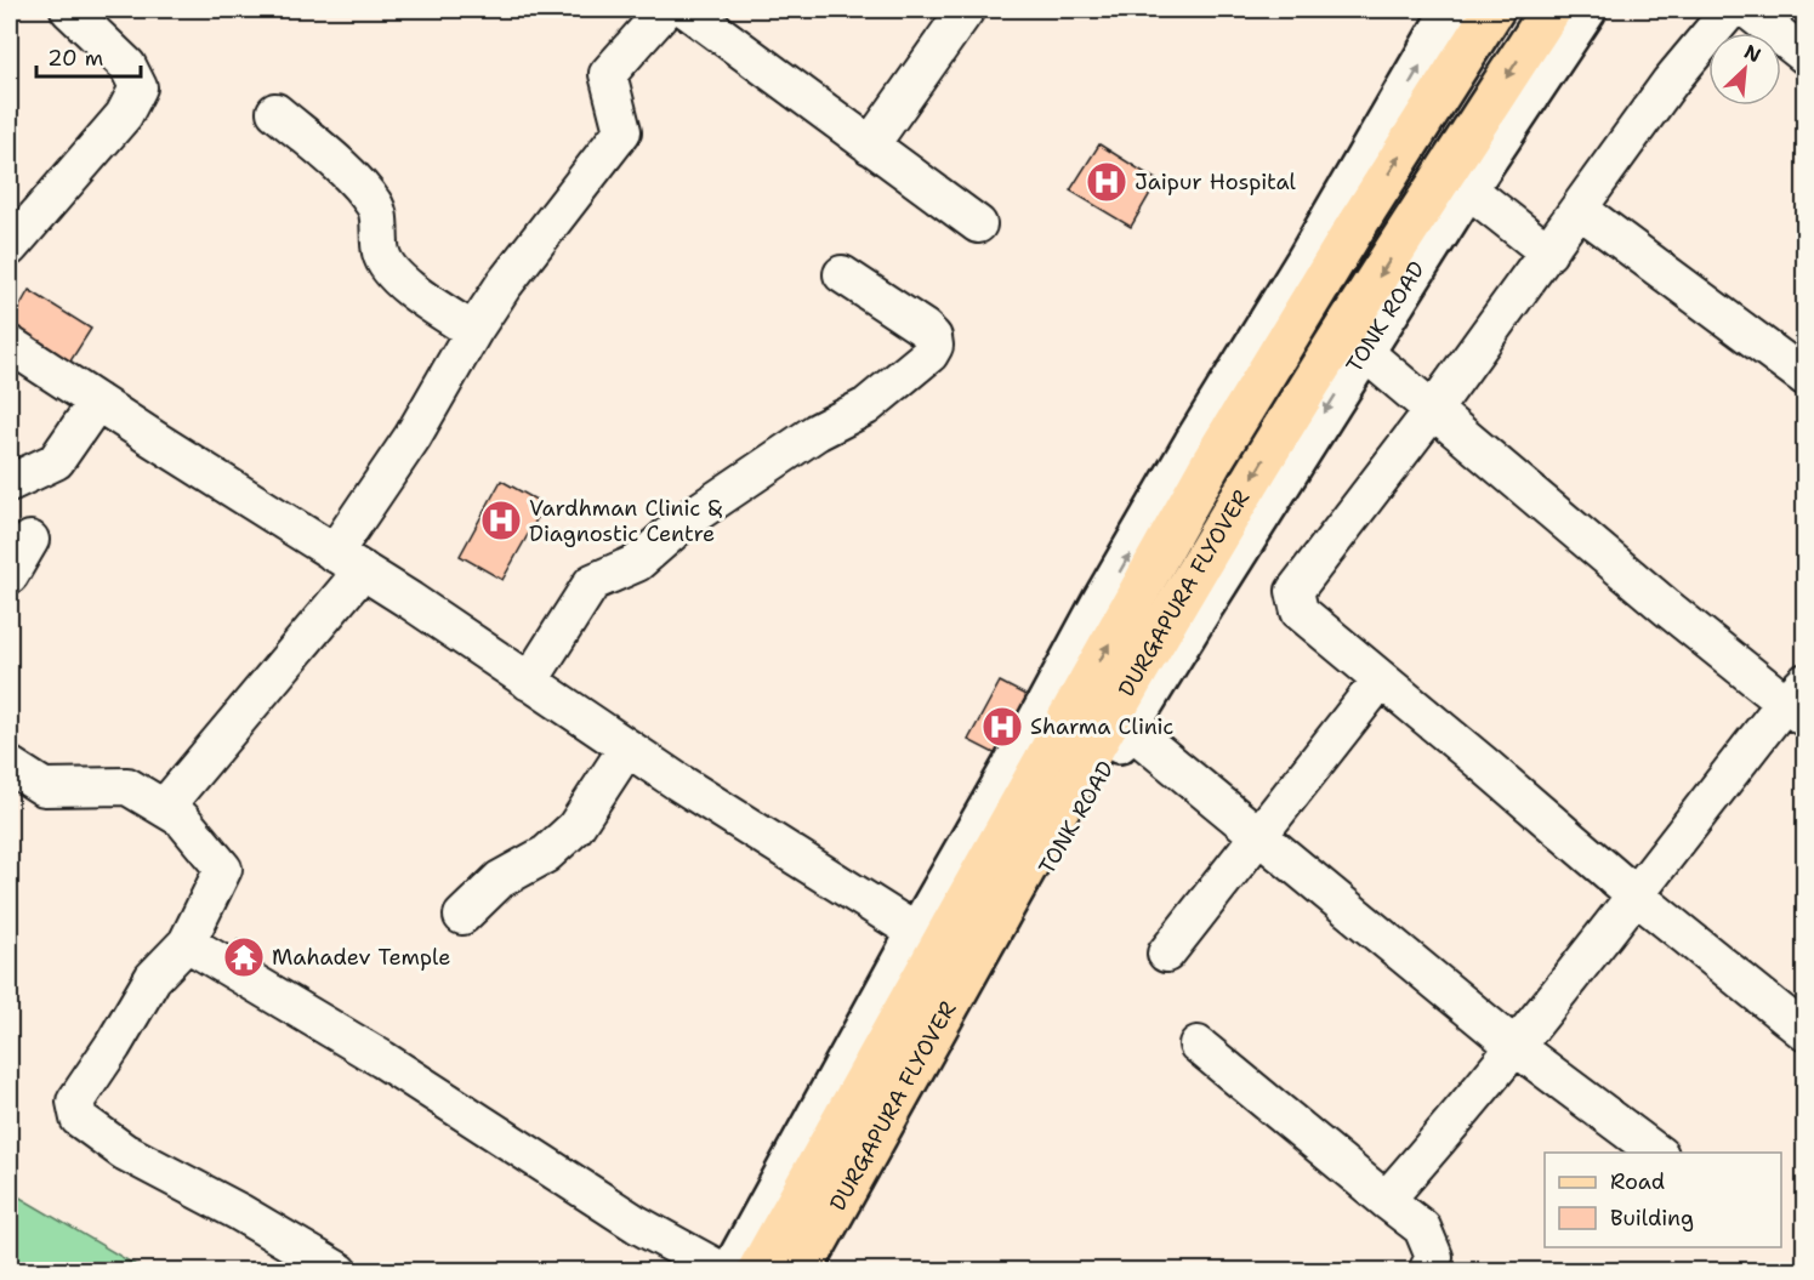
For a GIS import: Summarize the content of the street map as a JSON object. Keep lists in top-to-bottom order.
{
  "streets": {
    "main road": ["DURGAPURA FLYOVER"],
    "street": ["TONK ROAD"]
  },
  "crossings": [
    ["TONK ROAD", "DURGAPURA FLYOVER"]
  ],
  "places": {
    "hospital": ["Jaipur Hospital", "Vardhman Clinic & Diagnostic Centre", "Sharma Clinic"],
    "temple": ["Mahadev Temple"]
  },
  "legend": ["Road", "Building"],
  "scale_bar": "20 m",
  "north": "top right"
}
